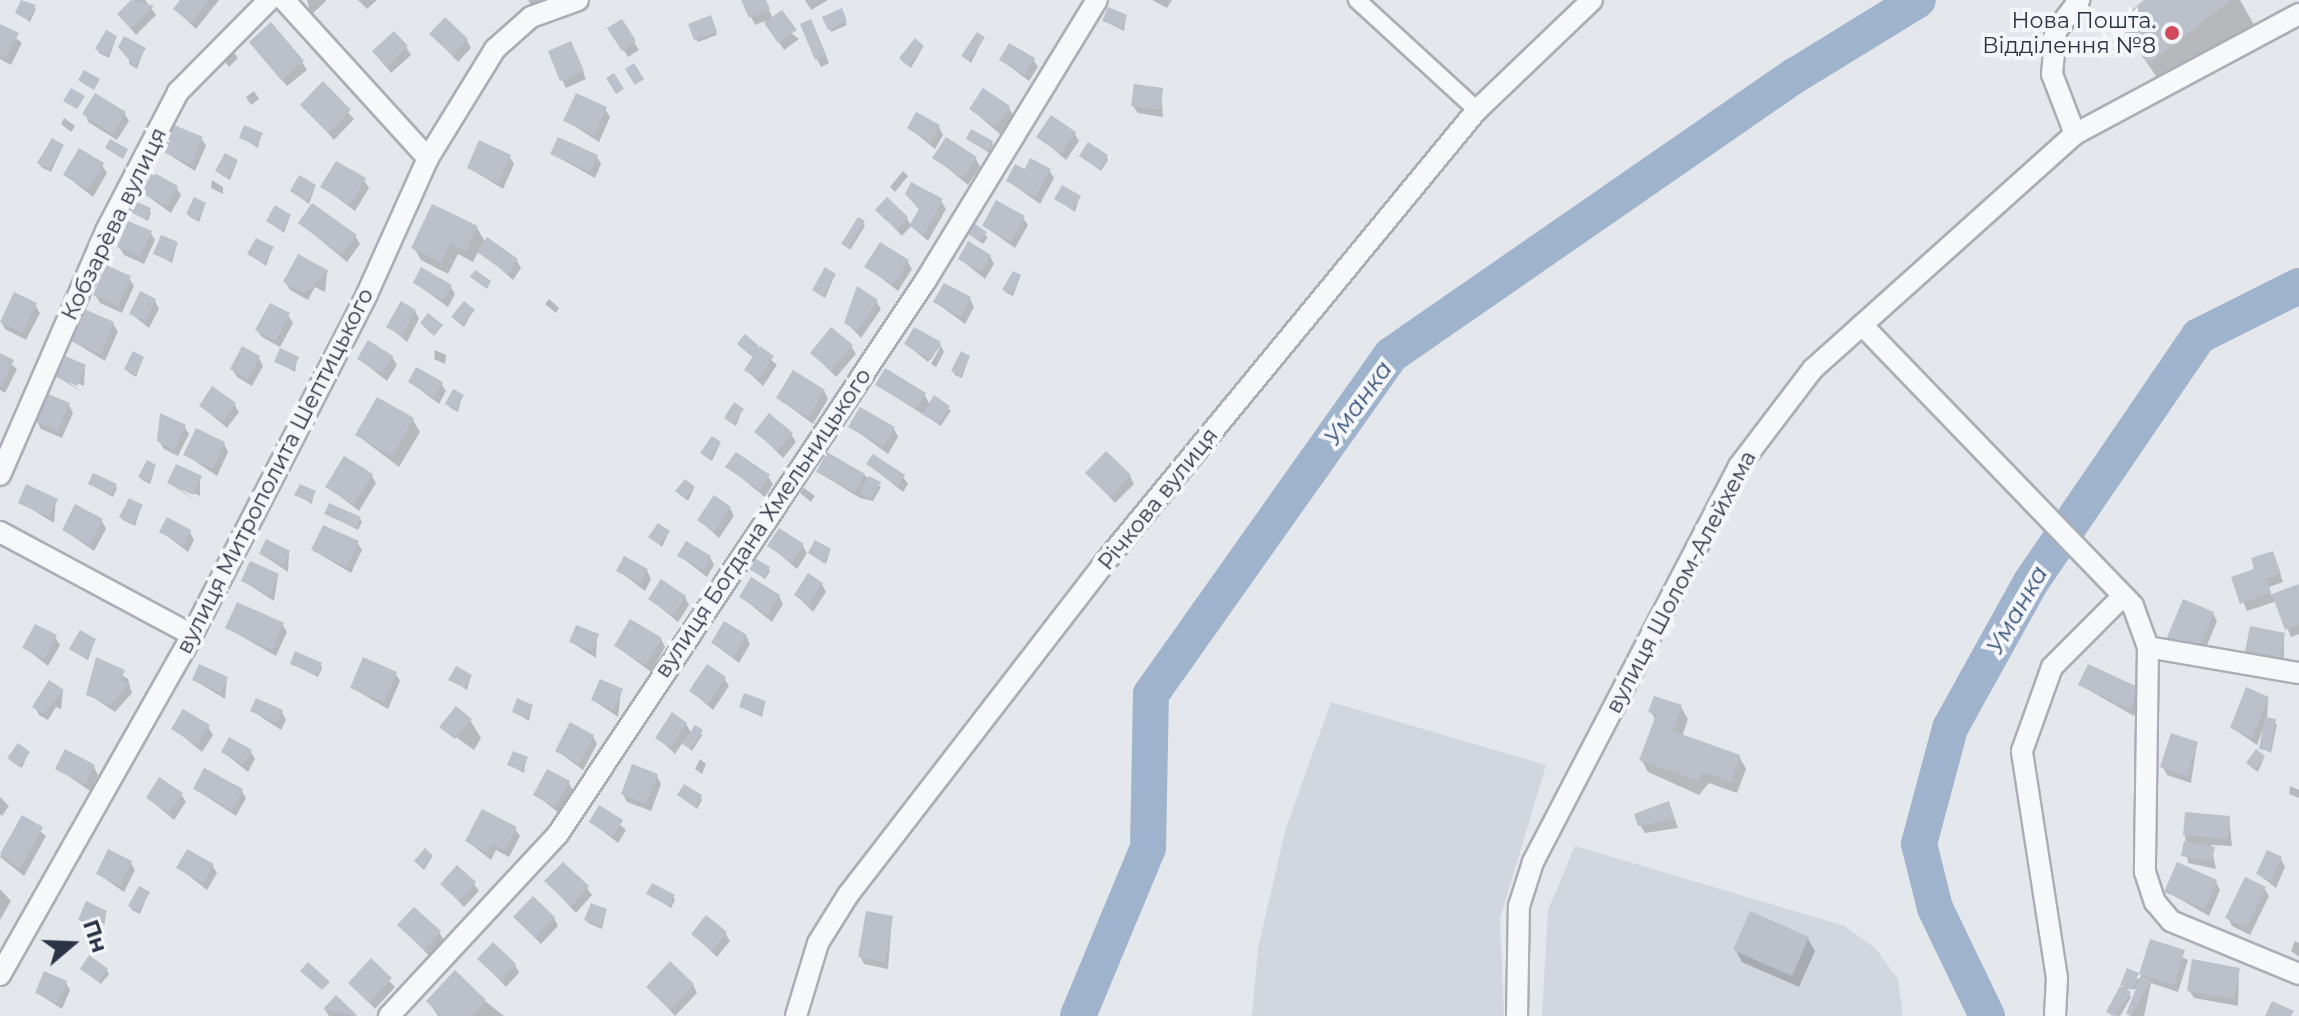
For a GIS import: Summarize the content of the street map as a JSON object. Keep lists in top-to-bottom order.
{
  "streets": {
    "street": [
      "Кобзарèва вулиця",
      "вулиця Митрополита Шептицького",
      "Річкова вулиця",
      "вулиця Богдана Хмельницького",
      "вулиця Шолом-Алейхема"
    ]
  },
  "water": ["Уманка"],
  "places": ["Нова Пошта. Відділення №8"],
  "north": "right"
}
